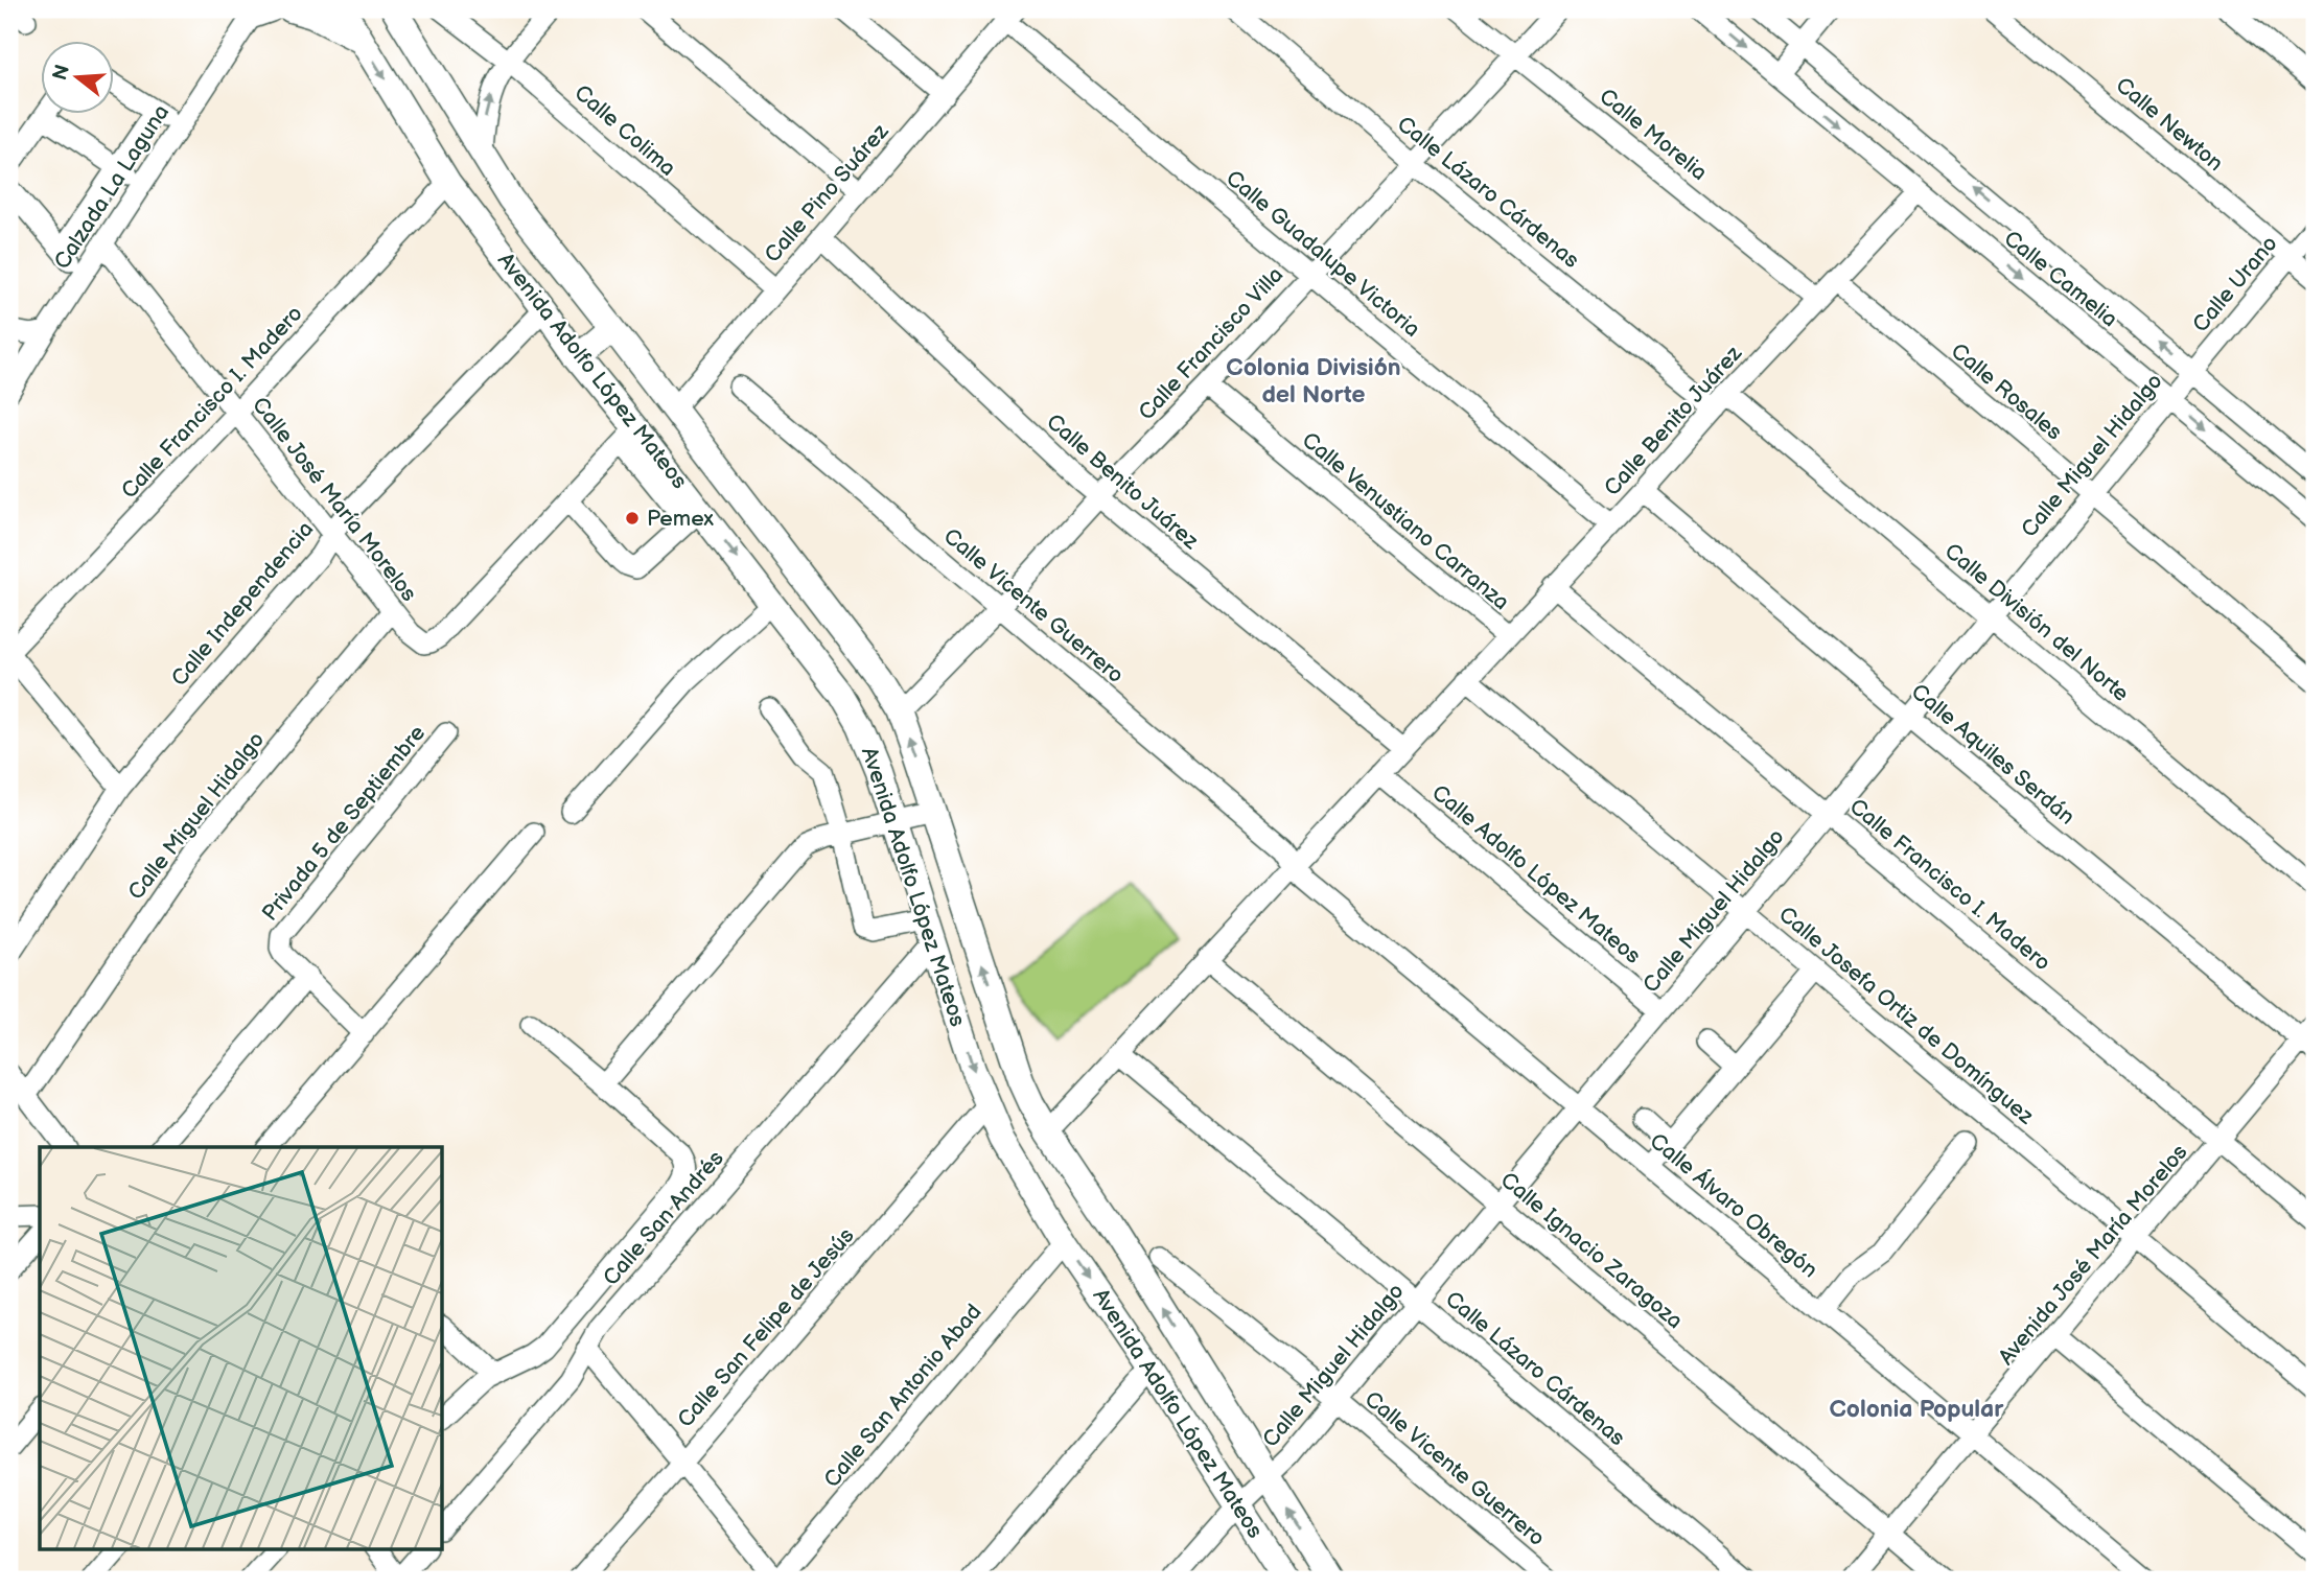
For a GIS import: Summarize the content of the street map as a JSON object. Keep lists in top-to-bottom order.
{
  "streets": {
    "main road": ["Avenida Adolfo López Mateos"],
    "street": [
      "Calle Newton",
      "Calle Colima",
      "Calle Morelia",
      "Calzada La Laguna",
      "Calle Lázaro Cárdenas",
      "Calle Pino Suárez",
      "Calle Guadalupe Victoria",
      "Calle Camelia",
      "Calle Urano",
      "Calle Francisco Villa",
      "Calle Rosales",
      "Calle Francisco I. Madero",
      "Calle Benito Juárez",
      "Calle Miguel Hidalgo",
      "Calle José María Morelos",
      "Calle Venustiano Carranza",
      "Calle Independencia",
      "Calle Vicente Guerrero",
      "Calle División del Norte",
      "Calle Aquiles Serdán",
      "Privada 5 de Septiembre",
      "Calle Adolfo López Mateos",
      "Calle Josefa Ortiz de Domínguez",
      "Calle Álvaro Obregón",
      "Calle San Andrés",
      "Calle Ignacio Zaragoza",
      "Avenida José María Morelos",
      "Calle San Felipe de Jesús",
      "Calle San Antonio Abad"
    ]
  },
  "crossings": [
    ["Calle Newton", "Calle Urano"],
    ["Calle Colima", "Calle Pino Suárez"],
    ["Calle Morelia", "Calle Francisco Villa"],
    ["Calle Morelia", "Calle Benito Juárez"],
    ["Calzada La Laguna", "Calle José María Morelos"],
    ["Calle Lázaro Cárdenas", "Calle Francisco Villa"],
    ["Calle Lázaro Cárdenas", "Calle Benito Juárez"],
    ["Calle Lázaro Cárdenas", "Calle Miguel Hidalgo"],
    ["Calle Lázaro Cárdenas", "Calle División del Norte"],
    ["Calle Pino Suárez", "Calle Guadalupe Victoria"],
    ["Calle Pino Suárez", "Avenida Adolfo López Mateos"],
    ["Calle Pino Suárez", "Calle Benito Juárez"],
    ["Calle Guadalupe Victoria", "Calle Francisco Villa"],
    ["Calle Guadalupe Victoria", "Calle Benito Juárez"],
    ["Calle Camelia", "Calle Urano"],
    ["Calle Camelia", "Calle Benito Juárez"],
    ["Calle Camelia", "Calle Miguel Hidalgo"],
    ["Calle Urano", "Calle Miguel Hidalgo"],
    ["Calle Francisco Villa", "Avenida Adolfo López Mateos"],
    ["Calle Francisco Villa", "Calle Benito Juárez"],
    ["Calle Francisco Villa", "Calle Venustiano Carranza"],
    ["Calle Francisco Villa", "Calle Vicente Guerrero"],
    ["Avenida Adolfo López Mateos", "Calle Francisco I. Madero"],
    ["Avenida Adolfo López Mateos", "Calle Benito Juárez"],
    ["Avenida Adolfo López Mateos", "Calle Miguel Hidalgo"],
    ["Avenida Adolfo López Mateos", "Calle Independencia"],
    ["Avenida Adolfo López Mateos", "Calle San Andrés"],
    ["Avenida Adolfo López Mateos", "Calle San Felipe de Jesús"],
    ["Avenida Adolfo López Mateos", "Calle San Antonio Abad"],
    ["Calle Rosales", "Calle Benito Juárez"],
    ["Calle Rosales", "Calle Miguel Hidalgo"],
    ["Calle Francisco I. Madero", "Calle Benito Juárez"],
    ["Calle Francisco I. Madero", "Calle Miguel Hidalgo"],
    ["Calle Francisco I. Madero", "Calle José María Morelos"],
    ["Calle Francisco I. Madero", "Avenida José María Morelos"],
    ["Calle Benito Juárez", "Calle Venustiano Carranza"],
    ["Calle Benito Juárez", "Calle Vicente Guerrero"],
    ["Calle Benito Juárez", "Calle División del Norte"],
    ["Calle Benito Juárez", "Calle Aquiles Serdán"],
    ["Calle Benito Juárez", "Calle Adolfo López Mateos"],
    ["Calle Benito Juárez", "Calle Josefa Ortiz de Domínguez"],
    ["Calle Benito Juárez", "Calle Álvaro Obregón"],
    ["Calle Benito Juárez", "Calle Ignacio Zaragoza"],
    ["Calle Miguel Hidalgo", "Calle José María Morelos"],
    ["Calle Miguel Hidalgo", "Calle Vicente Guerrero"],
    ["Calle Miguel Hidalgo", "Calle División del Norte"],
    ["Calle Miguel Hidalgo", "Calle Aquiles Serdán"],
    ["Calle Miguel Hidalgo", "Calle Adolfo López Mateos"],
    ["Calle Miguel Hidalgo", "Calle Josefa Ortiz de Domínguez"],
    ["Calle Miguel Hidalgo", "Calle Álvaro Obregón"],
    ["Calle Miguel Hidalgo", "Calle Ignacio Zaragoza"],
    ["Calle José María Morelos", "Calle Independencia"],
    ["Calle Vicente Guerrero", "Calle Álvaro Obregón"],
    ["Calle Aquiles Serdán", "Avenida José María Morelos"],
    ["Calle Josefa Ortiz de Domínguez", "Avenida José María Morelos"],
    ["Calle Álvaro Obregón", "Avenida José María Morelos"],
    ["Calle Ignacio Zaragoza", "Avenida José María Morelos"]
  ],
  "districts": ["Colonia División del Norte", "Colonia Popular"],
  "places": ["Pemex"],
  "north": "left"
}
